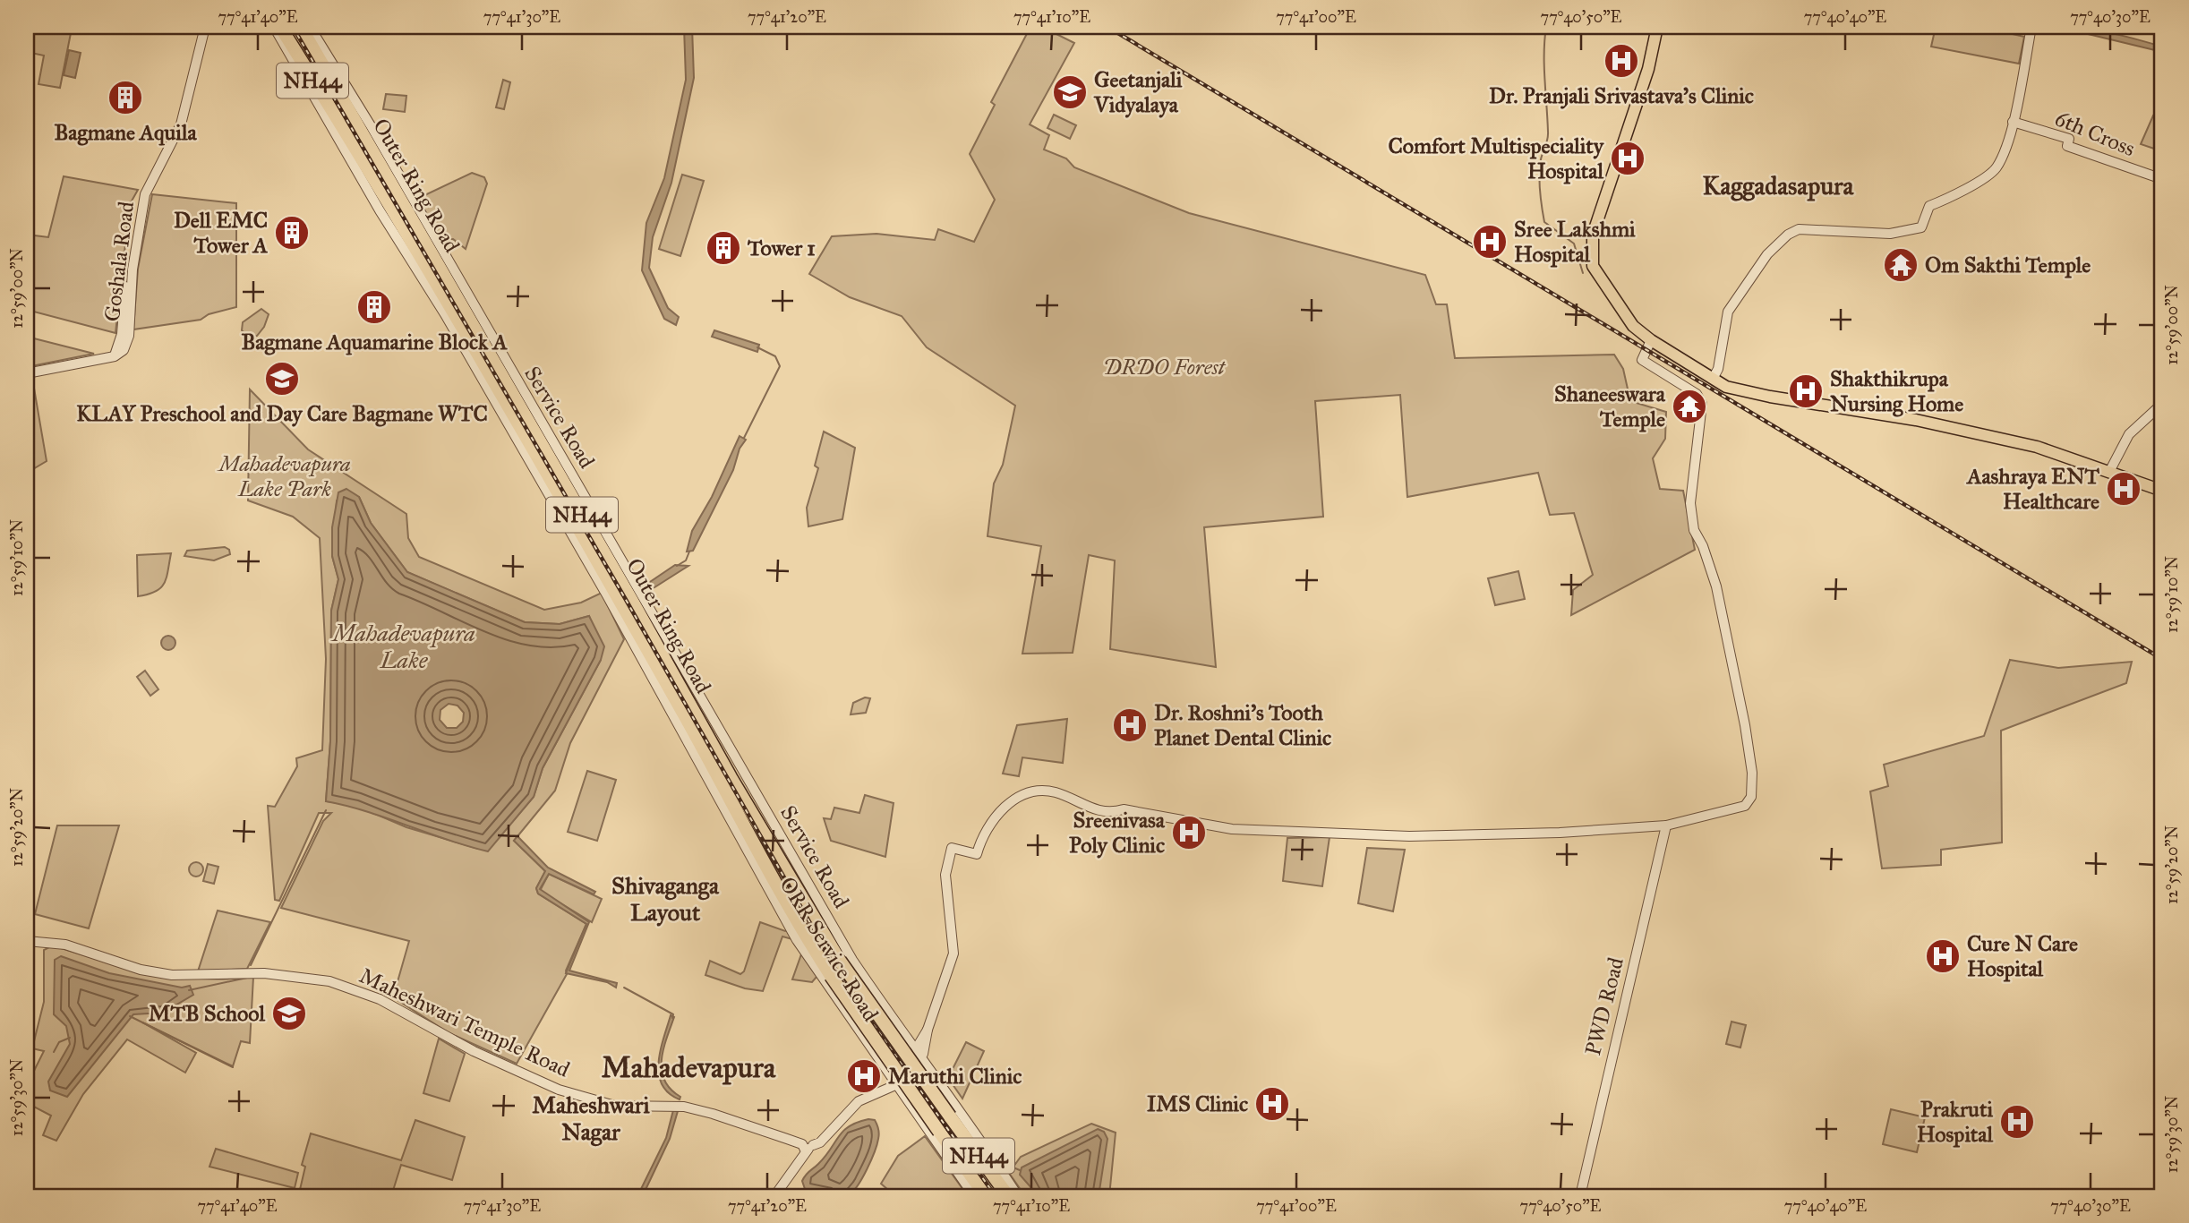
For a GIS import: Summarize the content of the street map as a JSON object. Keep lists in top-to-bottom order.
{
  "streets": {
    "highway": ["NH44", "Outer Ring Road"],
    "street": [
      "6th Cross",
      "Goshala Road",
      "Service Road",
      "ORR Service Road",
      "PWD Road",
      "Maheshwari Temple Road"
    ]
  },
  "crossings": [
    ["Outer Ring Road", "Service Road"],
    ["Outer Ring Road", "ORR Service Road"]
  ],
  "districts": [
    "Kaggadasapura",
    "Shivaganga Layout",
    "Mahadevapura",
    "Maheshwari Nagar"
  ],
  "water": ["Mahadevapura Lake"],
  "parks": ["DRDO Forest", "Mahadevapura Lake Park"],
  "places": {
    "hospital": [
      "Dr. Pranjali Srivastava's Clinic",
      "Comfort Multispeciality Hospital",
      "Sree Lakshmi Hospital",
      "Shakthikrupa Nursing Home",
      "Aashraya ENT Healthcare",
      "Dr. Roshni's Tooth Planet Dental Clinic",
      "Sreenivasa Poly Clinic",
      "Cure N Care Hospital",
      "Maruthi Clinic",
      "IMS Clinic",
      "Prakruti Hospital"
    ],
    "school or university": ["Geetanjali Vidyalaya", "KLAY Preschool and Day Care Bagmane WTC", "MTB School"],
    "building": [
      "Bagmane Aquila",
      "Dell EMC Tower A",
      "Tower 1",
      "Bagmane Aquamarine Block A"
    ],
    "temple": ["Om Sakthi Temple", "Shaneeswara Temple"]
  },
  "coordinates": [
    "77°41'40\"E",
    "77°41'30\"E",
    "77°41'20\"E",
    "77°41'10\"E",
    "77°41'00\"E",
    "77°40'50\"E",
    "77°40'40\"E",
    "77°40'30\"E",
    "12°59'00\"N",
    "12°59'10\"N",
    "12°59'20\"N",
    "12°59'30\"N"
  ]
}
